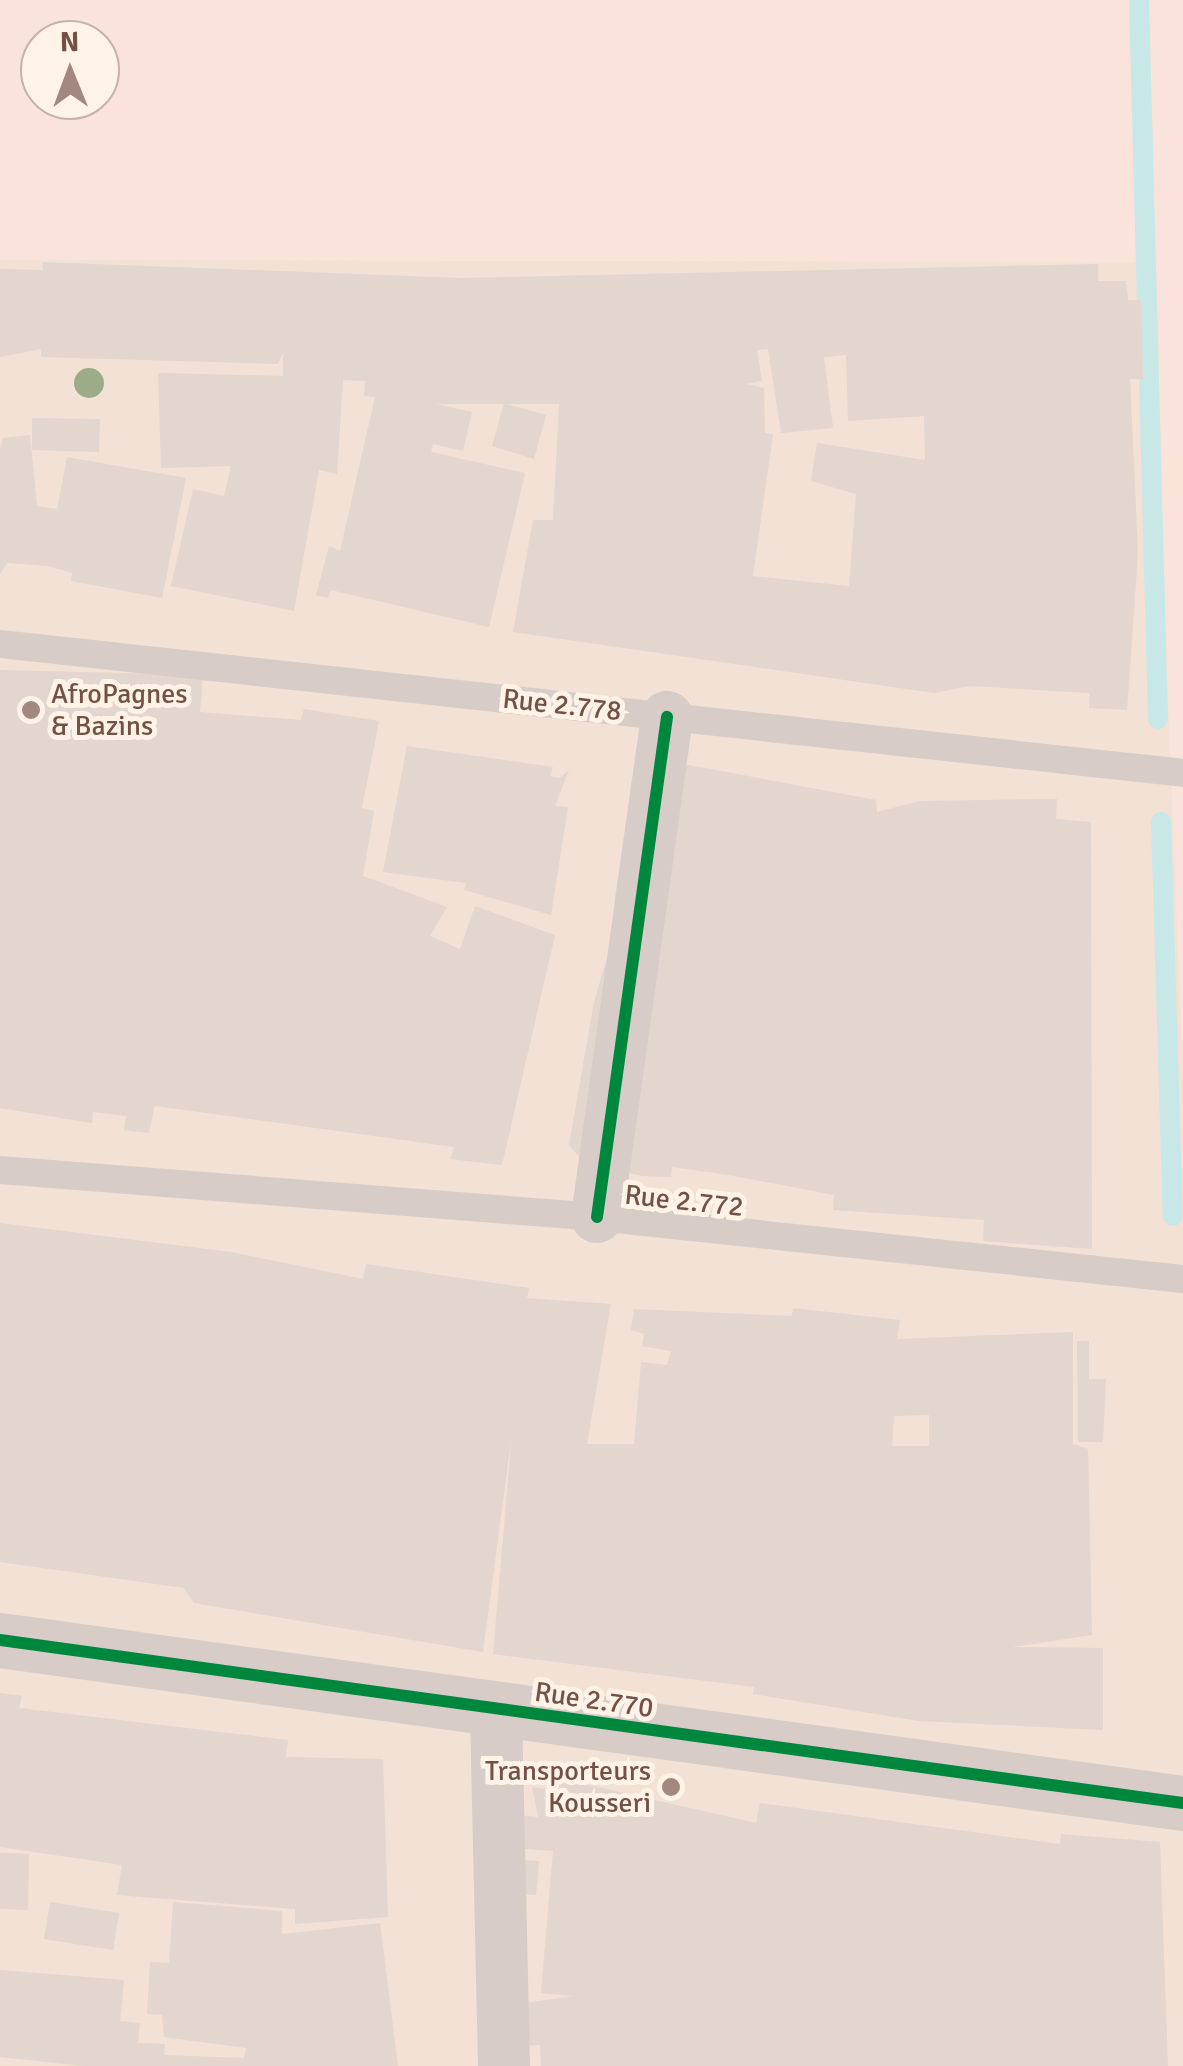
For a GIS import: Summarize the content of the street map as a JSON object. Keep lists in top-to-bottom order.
{
  "streets": {
    "street": ["Rue 2.770"],
    "lane": ["Rue 2.778", "Rue 2.772"]
  },
  "places": ["AfroPagnes & Bazins", "Transporteurs Kousseri"],
  "north": "top"
}
